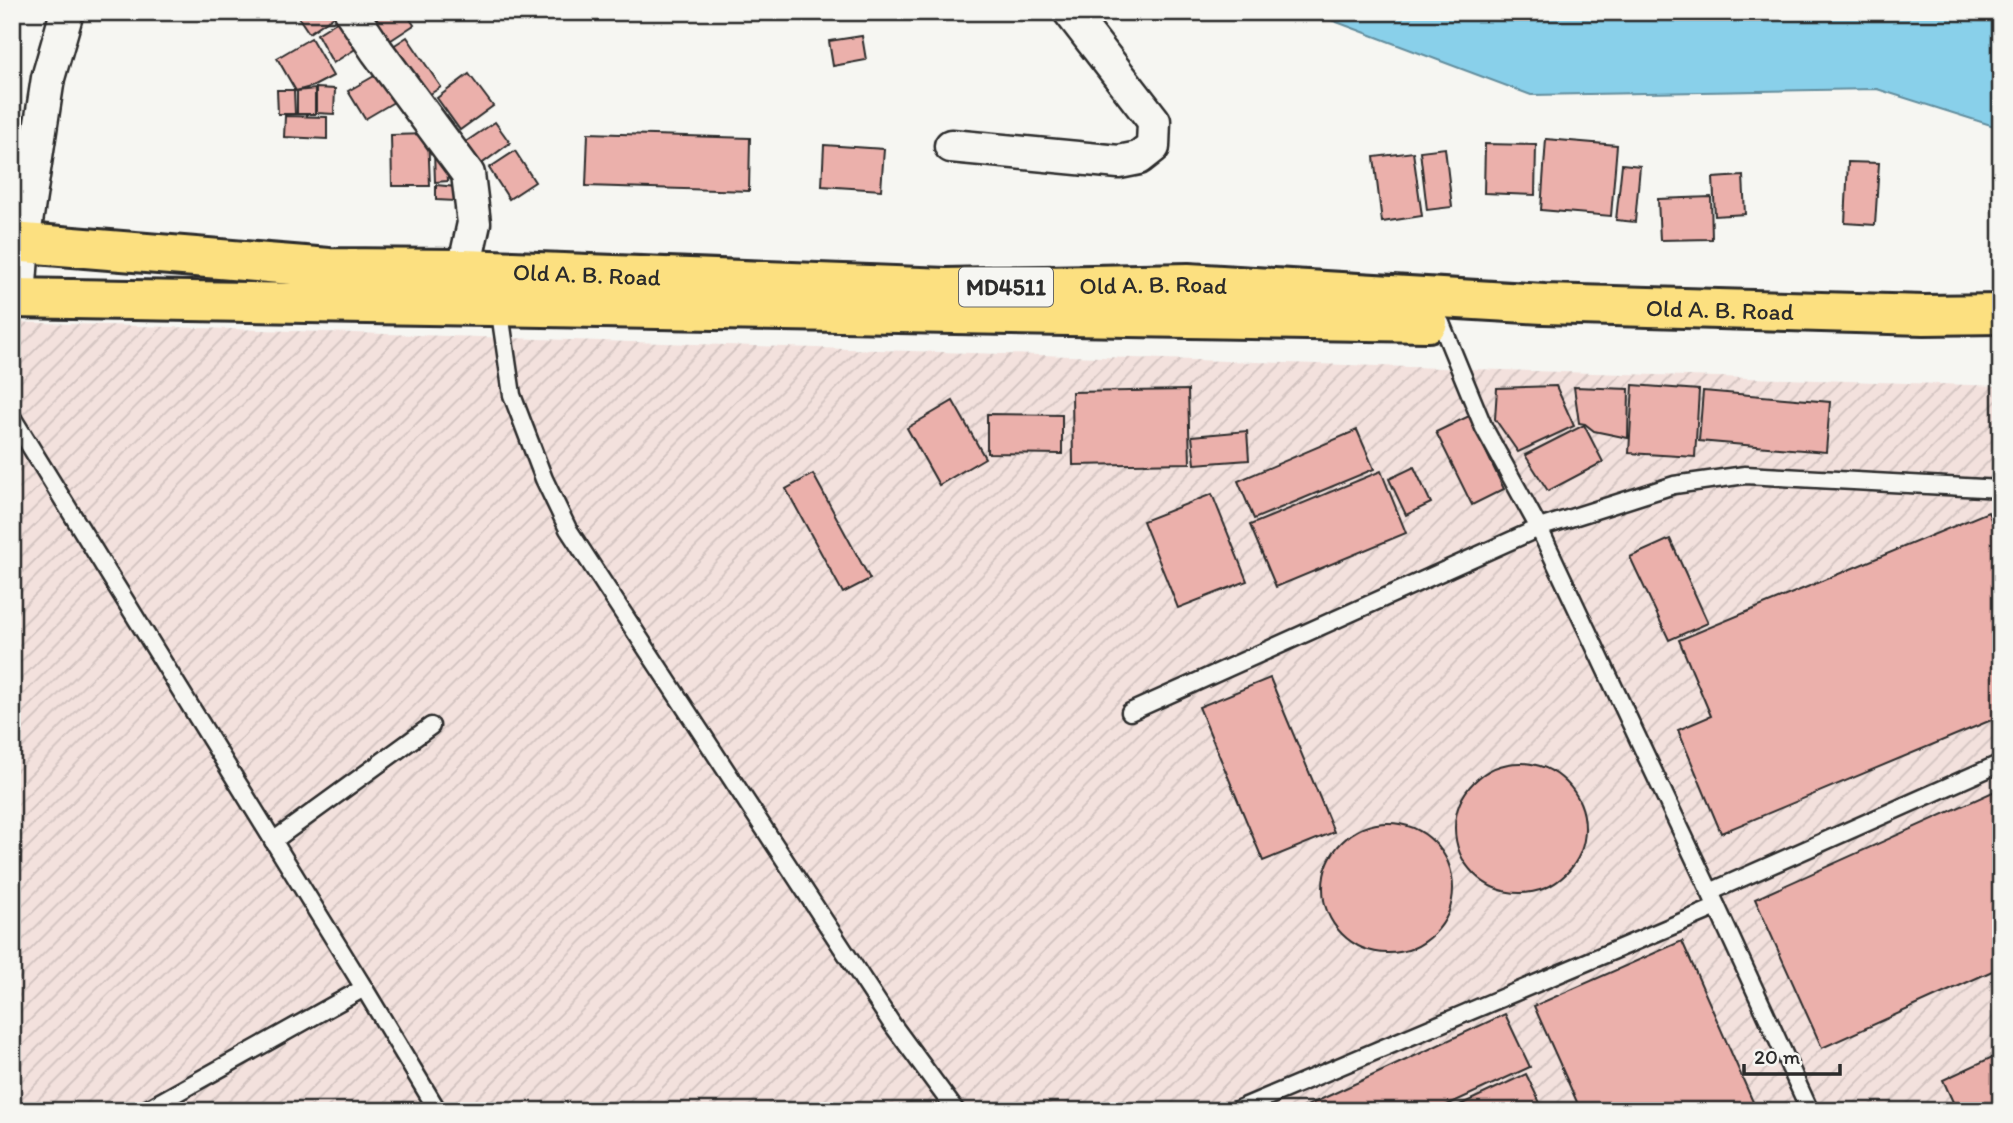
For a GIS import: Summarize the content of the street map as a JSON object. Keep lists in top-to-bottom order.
{
  "streets": {
    "main road": ["Old A. B. Road", "MD4511"]
  },
  "scale_bar": "20 m"
}
